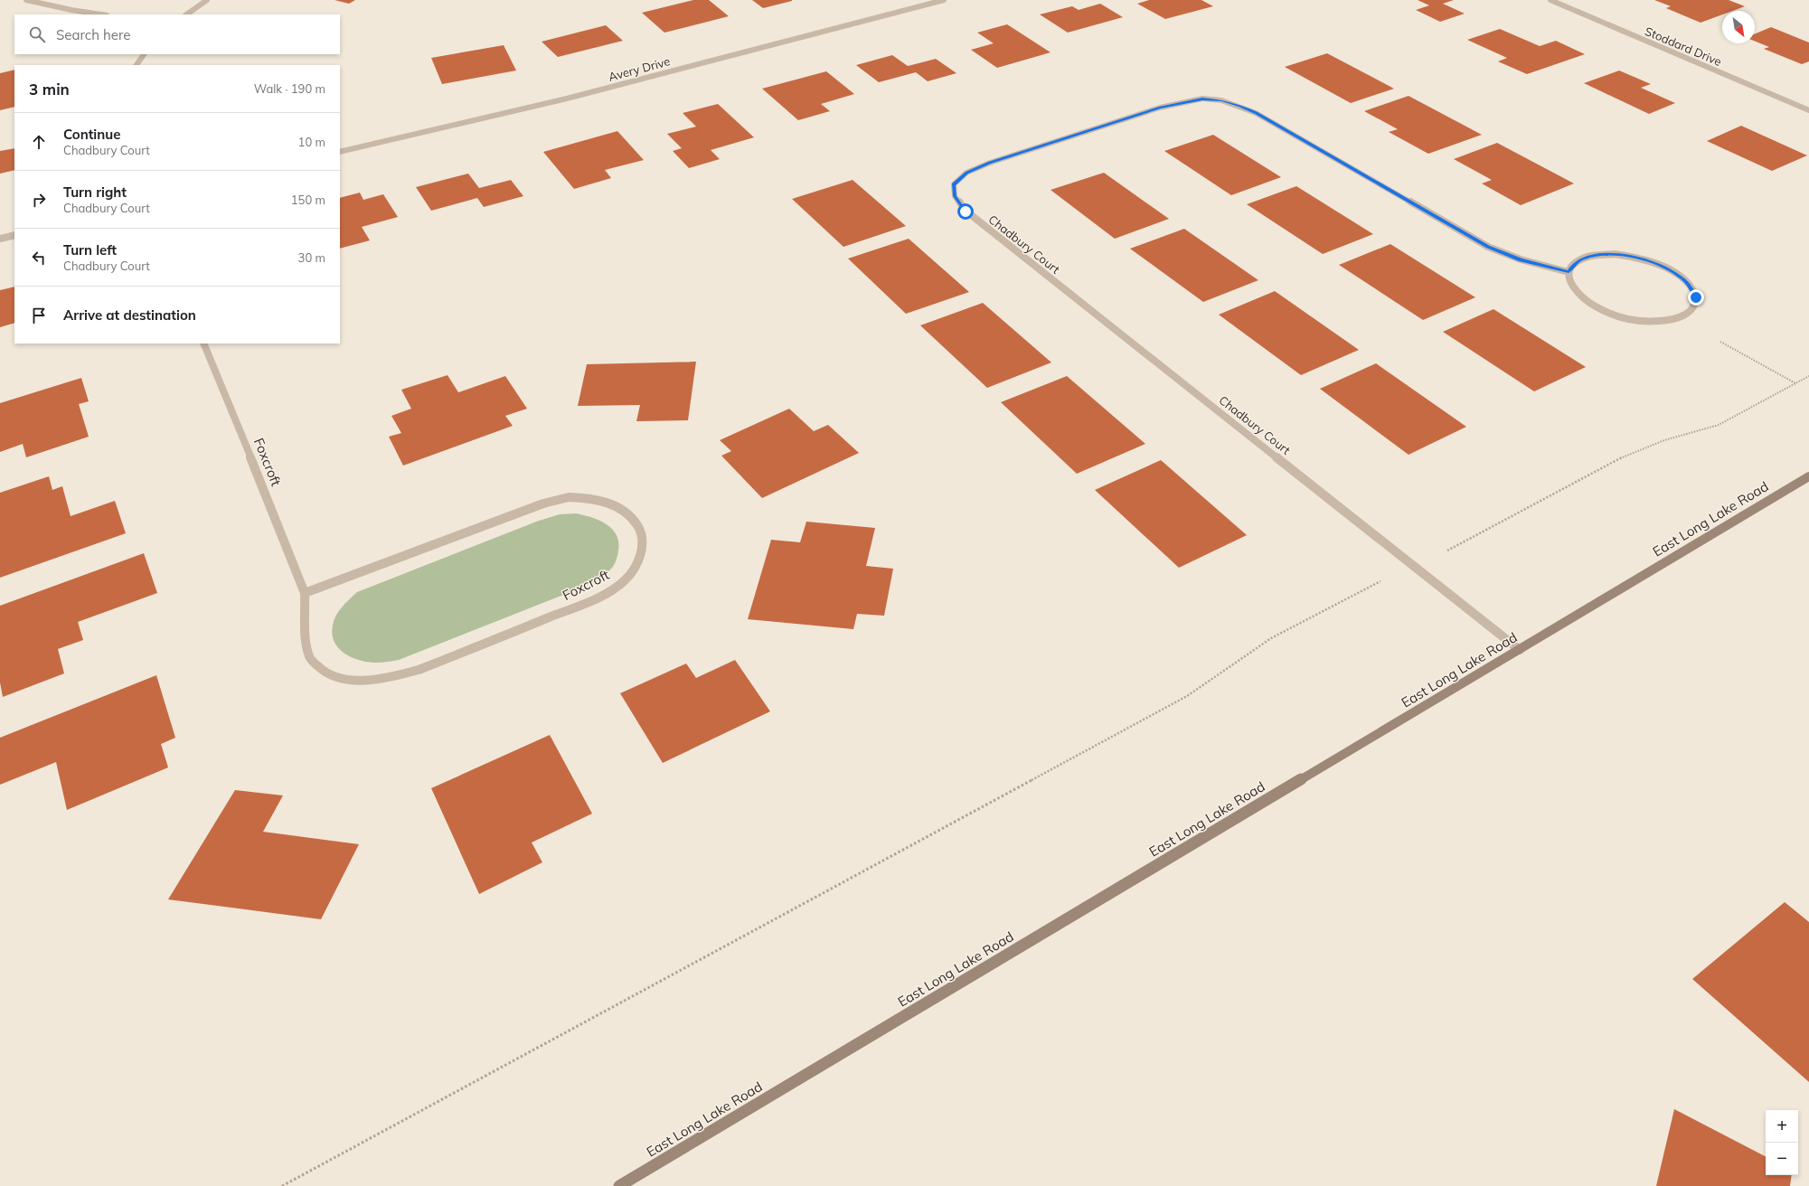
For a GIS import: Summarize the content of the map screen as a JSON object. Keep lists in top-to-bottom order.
{
  "streets": {
    "main road": ["East Long Lake Road"],
    "street": [
      "Stoddard Drive",
      "Avery Drive",
      "Chadbury Court",
      "Foxcroft"
    ]
  },
  "crossings": [
    ["Chadbury Court", "East Long Lake Road"]
  ],
  "north": "bottom right",
  "page": {
    "search": "Search here",
    "heading": ["3 min", "Walk · 190 m"],
    "list": [
      ["Continue", "Chadbury Court", "10 m"],
      ["Turn right", "Chadbury Court", "150 m"],
      ["Turn left", "Chadbury Court", "30 m"],
      "Arrive at destination"
    ],
    "map_buttons": ["+", "−"]
  }
}
